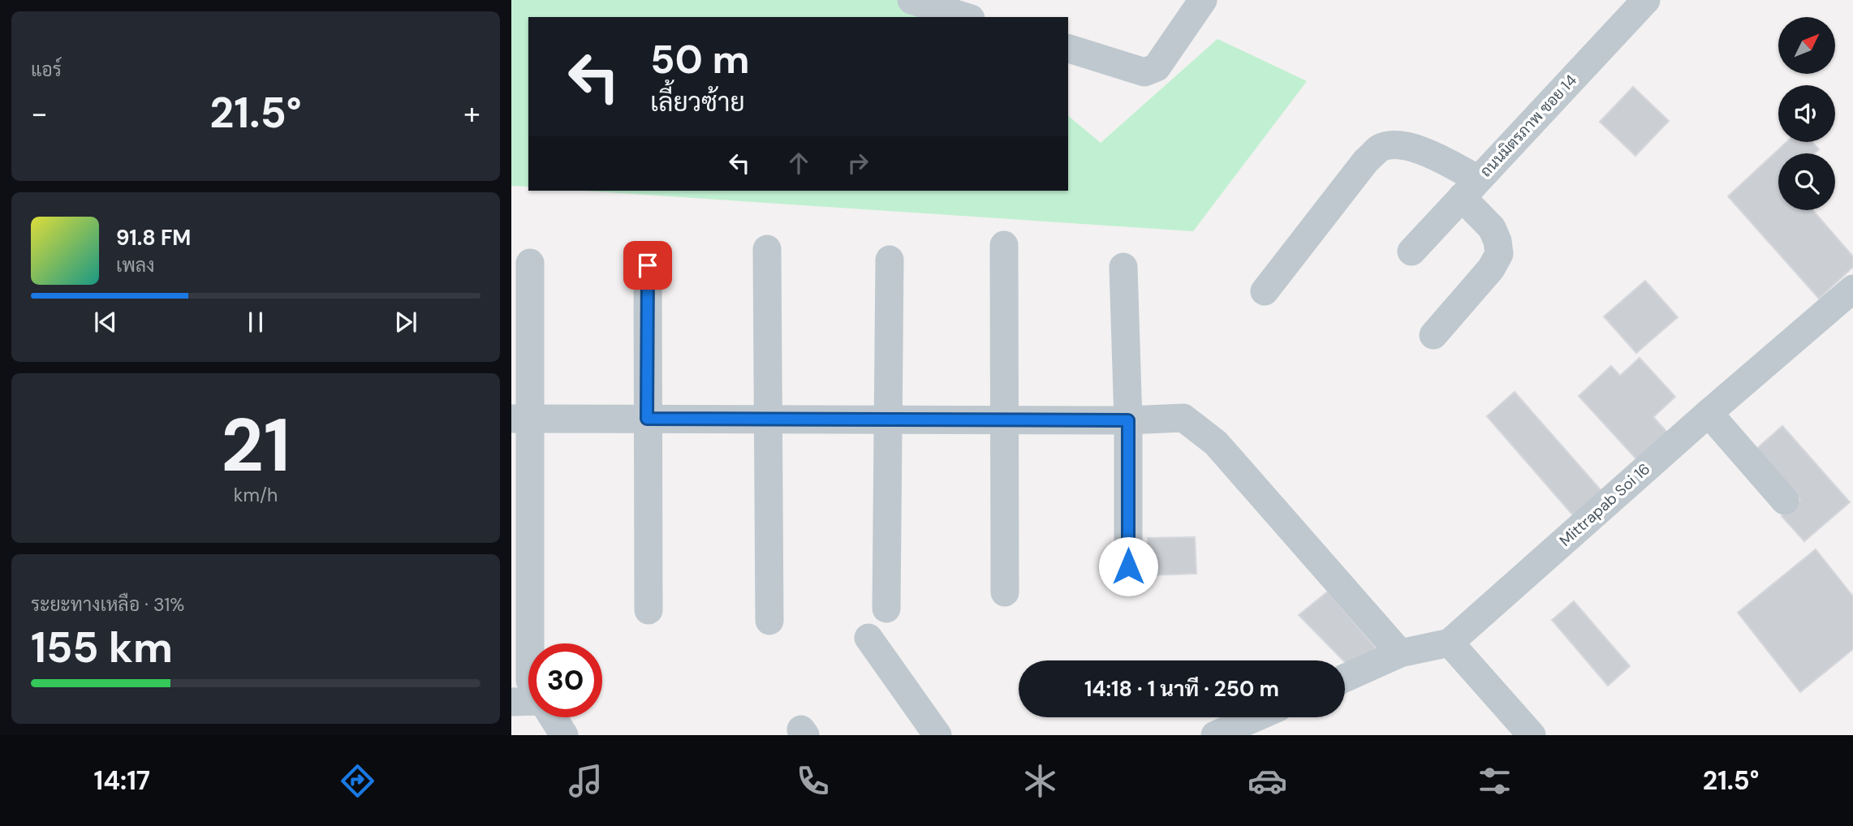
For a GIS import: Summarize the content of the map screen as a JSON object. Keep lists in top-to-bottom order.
{
  "streets": {
    "street": ["ถนนมิตรภาพ ซอย 14", "Mittrapab Soi 16"]
  },
  "north": "top right",
  "page": {
    "tile": [
      "แอร์",
      ["21", "km/h"],
      ["ระยะทางเหลือ · 31%", "155 km"]
    ],
    "turn": ["50 m", "เลี้ยวซ้าย"],
    "heat": ["−", "21.5°", "+"],
    "song": ["91.8 FM", "เพลง"],
    "limit": "30",
    "trip": "14:18 · 1 นาที · 250 m",
    "tabs": ["14:17", "21.5°"]
  }
}
